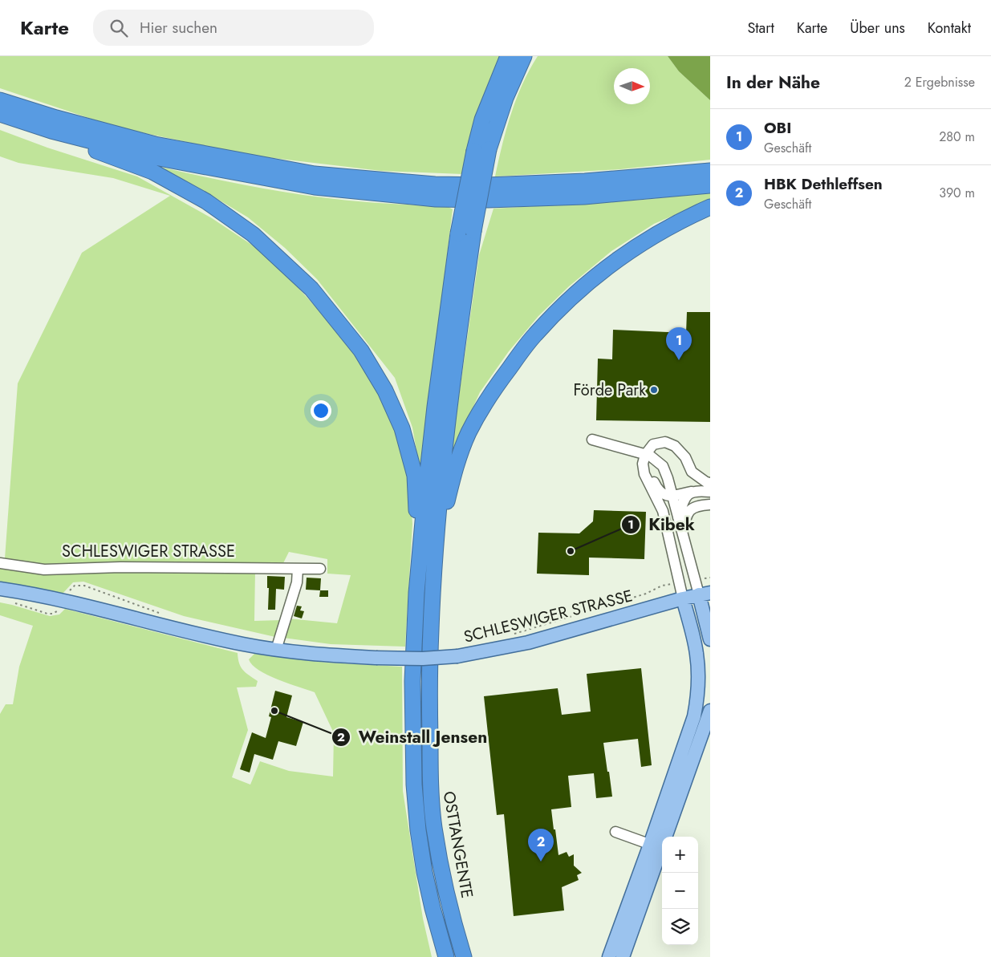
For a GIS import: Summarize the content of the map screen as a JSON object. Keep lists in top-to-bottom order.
{
  "streets": {
    "highway": ["OSTTANGENTE"],
    "main road": ["SCHLESWIGER STRASSE"]
  },
  "places": ["Förde Park", "Kibek", "Weinstall Jensen"],
  "north": "right",
  "page": {
    "header": "Karte",
    "search": "Hier suchen",
    "nav": [
      "Start",
      "Karte",
      "Über uns",
      "Kontakt"
    ],
    "heading": ["In der Nähe", "2 Ergebnisse"],
    "list": [
      {
        "mark": "1",
        "name": "OBI",
        "note": "Geschäft",
        "value": "280 m"
      },
      {
        "mark": "2",
        "name": "HBK Dethleffsen",
        "note": "Geschäft",
        "value": "390 m"
      }
    ],
    "pins": ["1", "2"],
    "map_buttons": ["+", "−"]
  }
}
